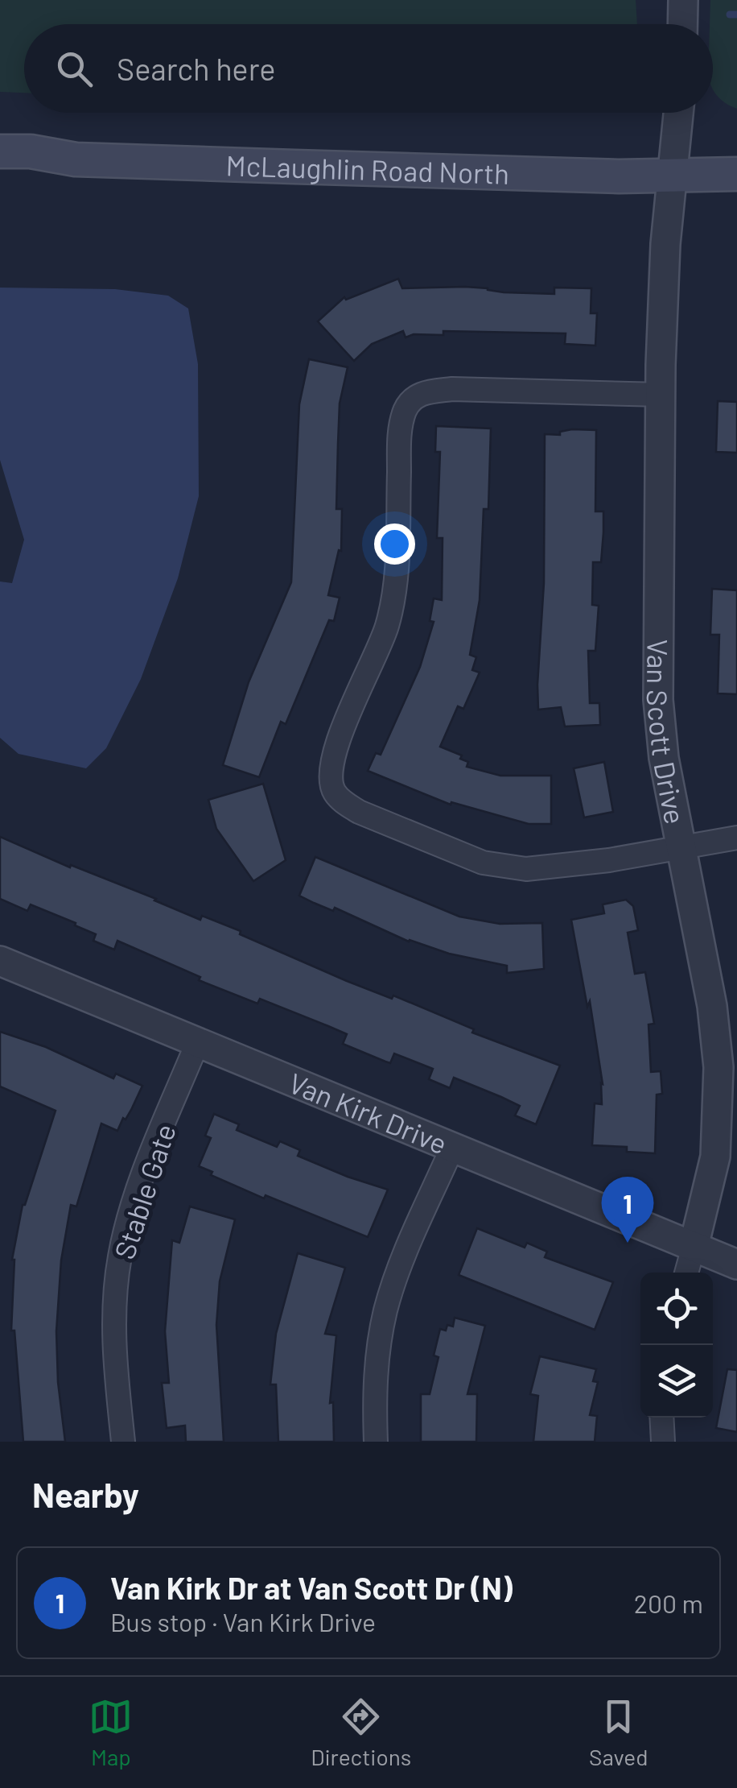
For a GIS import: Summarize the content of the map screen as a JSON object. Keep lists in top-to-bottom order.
{
  "streets": {
    "main road": ["McLaughlin Road North"],
    "street": ["Van Scott Drive", "Van Kirk Drive", "Stable Gate"]
  },
  "crossings": [
    ["McLaughlin Road North", "Van Scott Drive"],
    ["Van Scott Drive", "Van Kirk Drive"],
    ["Van Kirk Drive", "Stable Gate"]
  ],
  "page": {
    "search": "Search here",
    "pins": "1",
    "heading": "Nearby",
    "list": [
      {
        "mark": "1",
        "name": "Van Kirk Dr at Van Scott Dr (N)",
        "note": "Bus stop · Van Kirk Drive",
        "value": "200 m"
      }
    ],
    "nav": ["Map", "Directions", "Saved"]
  }
}
